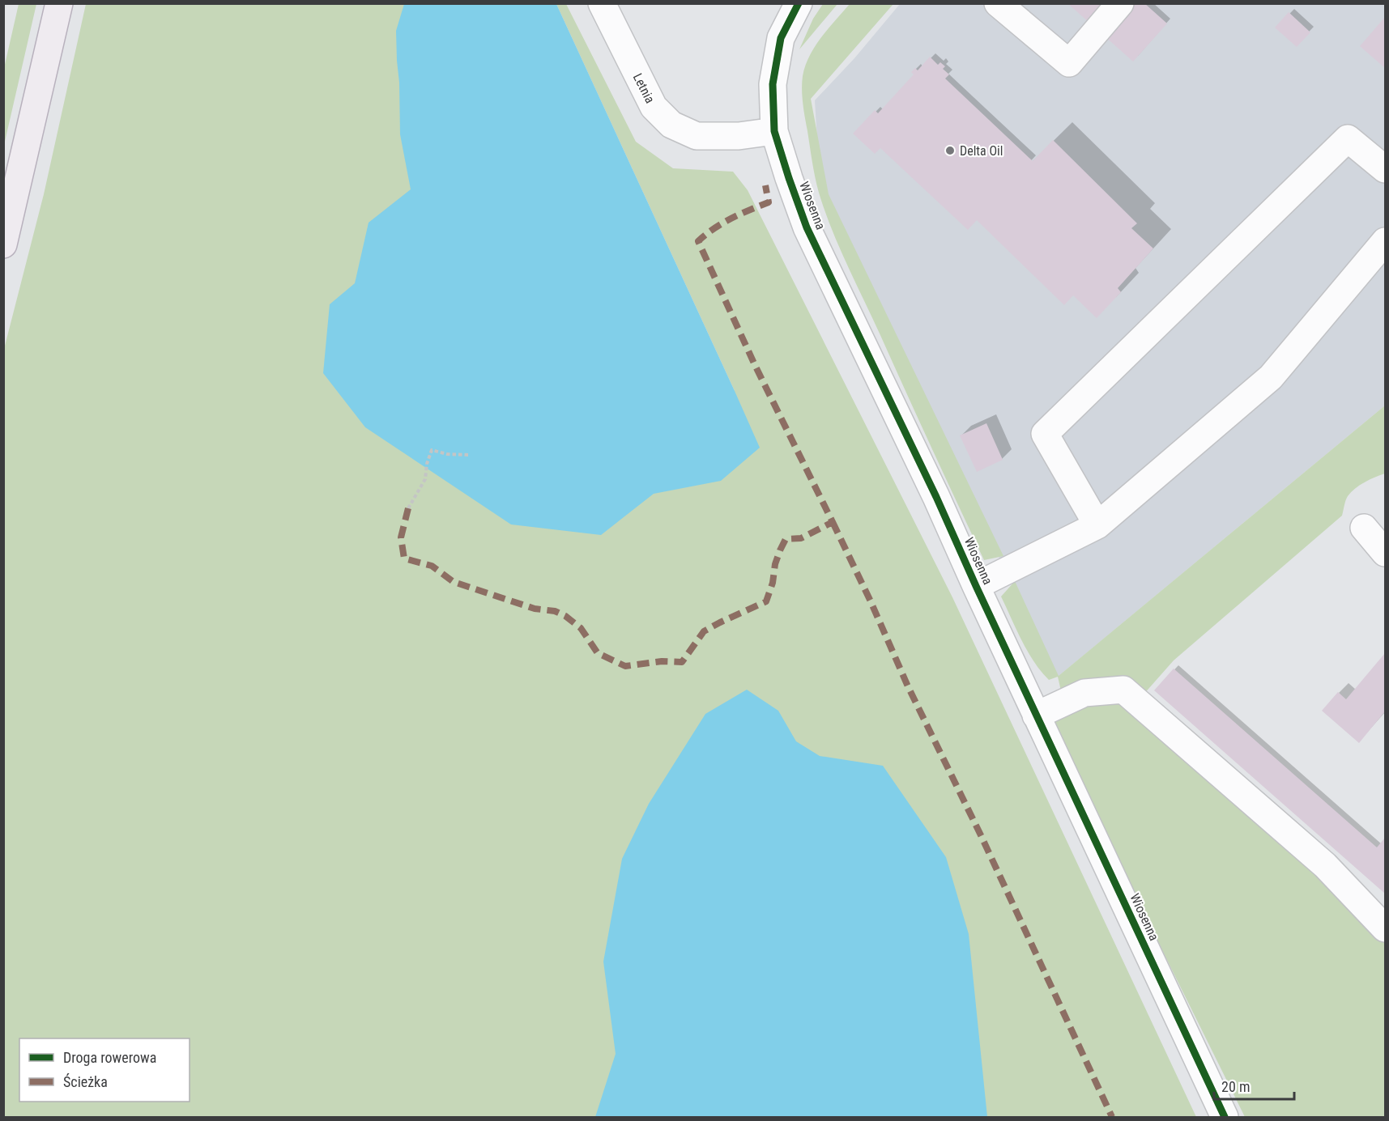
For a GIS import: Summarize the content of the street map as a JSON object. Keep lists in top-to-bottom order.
{
  "streets": {
    "street": ["Letnia", "Wiosenna"]
  },
  "crossings": [
    ["Letnia", "Wiosenna"]
  ],
  "places": ["Delta Oil"],
  "legend": ["Droga rowerowa", "Ścieżka"],
  "scale_bar": "20 m"
}
